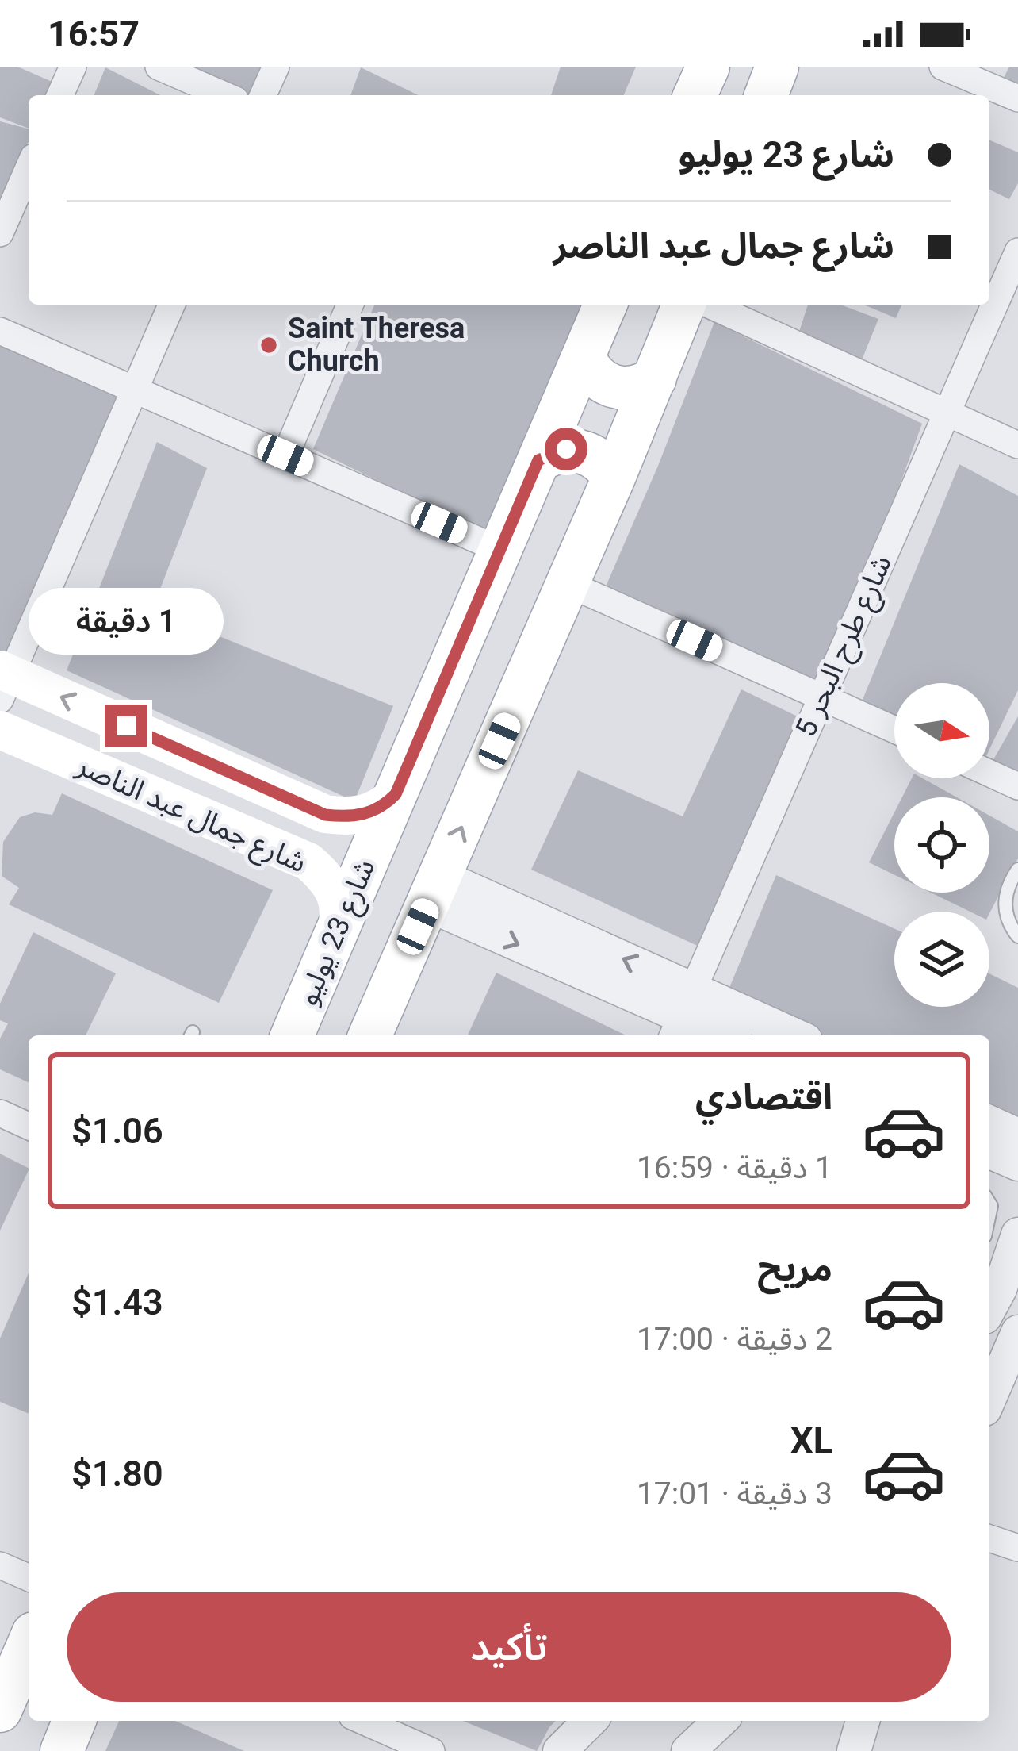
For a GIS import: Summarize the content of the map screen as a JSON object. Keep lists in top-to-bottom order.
{
  "streets": {
    "main road": ["شارع جمال عبد الناصر", "شارع 23 يوليو"],
    "street": ["شارع طرح البحر 5"]
  },
  "crossings": [
    ["شارع جمال عبد الناصر", "شارع 23 يوليو"]
  ],
  "places": ["Saint Theresa Church"],
  "north": "right",
  "page": {
    "status": "16:57",
    "banner": ["شارع 23 يوليو", "شارع جمال عبد الناصر"],
    "bubble": "1 دقيقة",
    "list": [
      {
        "name": "اقتصادي",
        "note": "1 دقيقة · 16:59",
        "value": "$1.06"
      },
      {
        "name": "مريح",
        "note": "2 دقيقة · 17:00",
        "value": "$1.43"
      },
      {
        "name": "XL",
        "note": "3 دقيقة · 17:01",
        "value": "$1.80"
      }
    ],
    "buttons": "تأكيد"
  }
}
